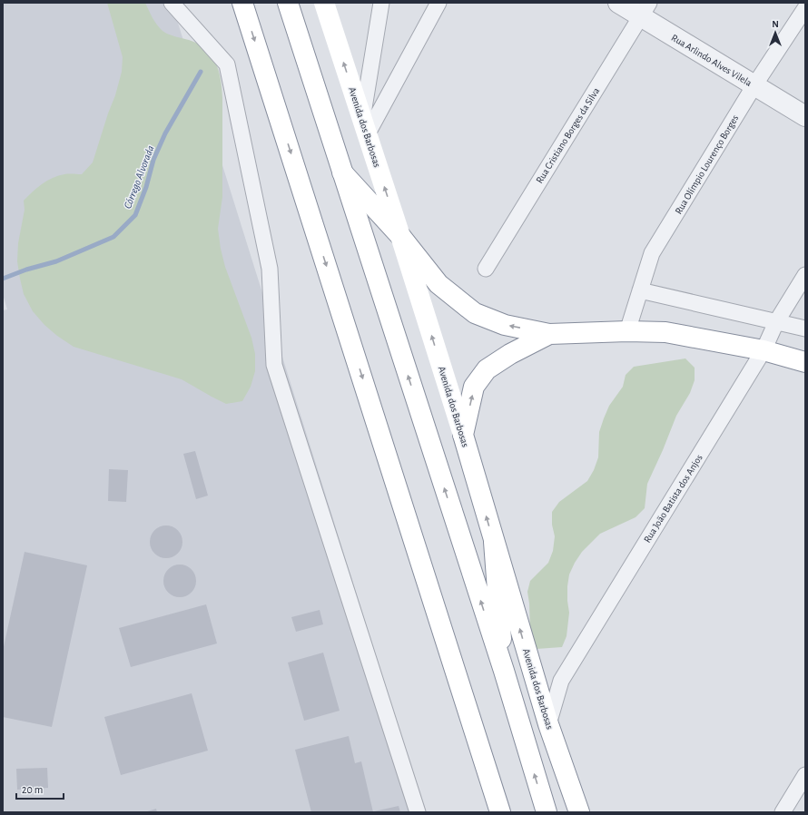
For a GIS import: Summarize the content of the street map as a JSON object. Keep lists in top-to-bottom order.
{
  "streets": {
    "main road": ["Avenida dos Barbosas"],
    "street": [
      "Rua Arlindo Alves Vilela",
      "Rua Cristiano Borges da Silva",
      "Rua Olímpio Lourenço Borges",
      "Rua João Batista dos Anjos"
    ]
  },
  "crossings": [
    ["Rua Arlindo Alves Vilela", "Rua Cristiano Borges da Silva"],
    ["Rua Arlindo Alves Vilela", "Rua Olímpio Lourenço Borges"],
    ["Avenida dos Barbosas", "Rua João Batista dos Anjos"]
  ],
  "water": ["Córrego Alvorada"],
  "scale_bar": "20 m",
  "north": "top"
}
